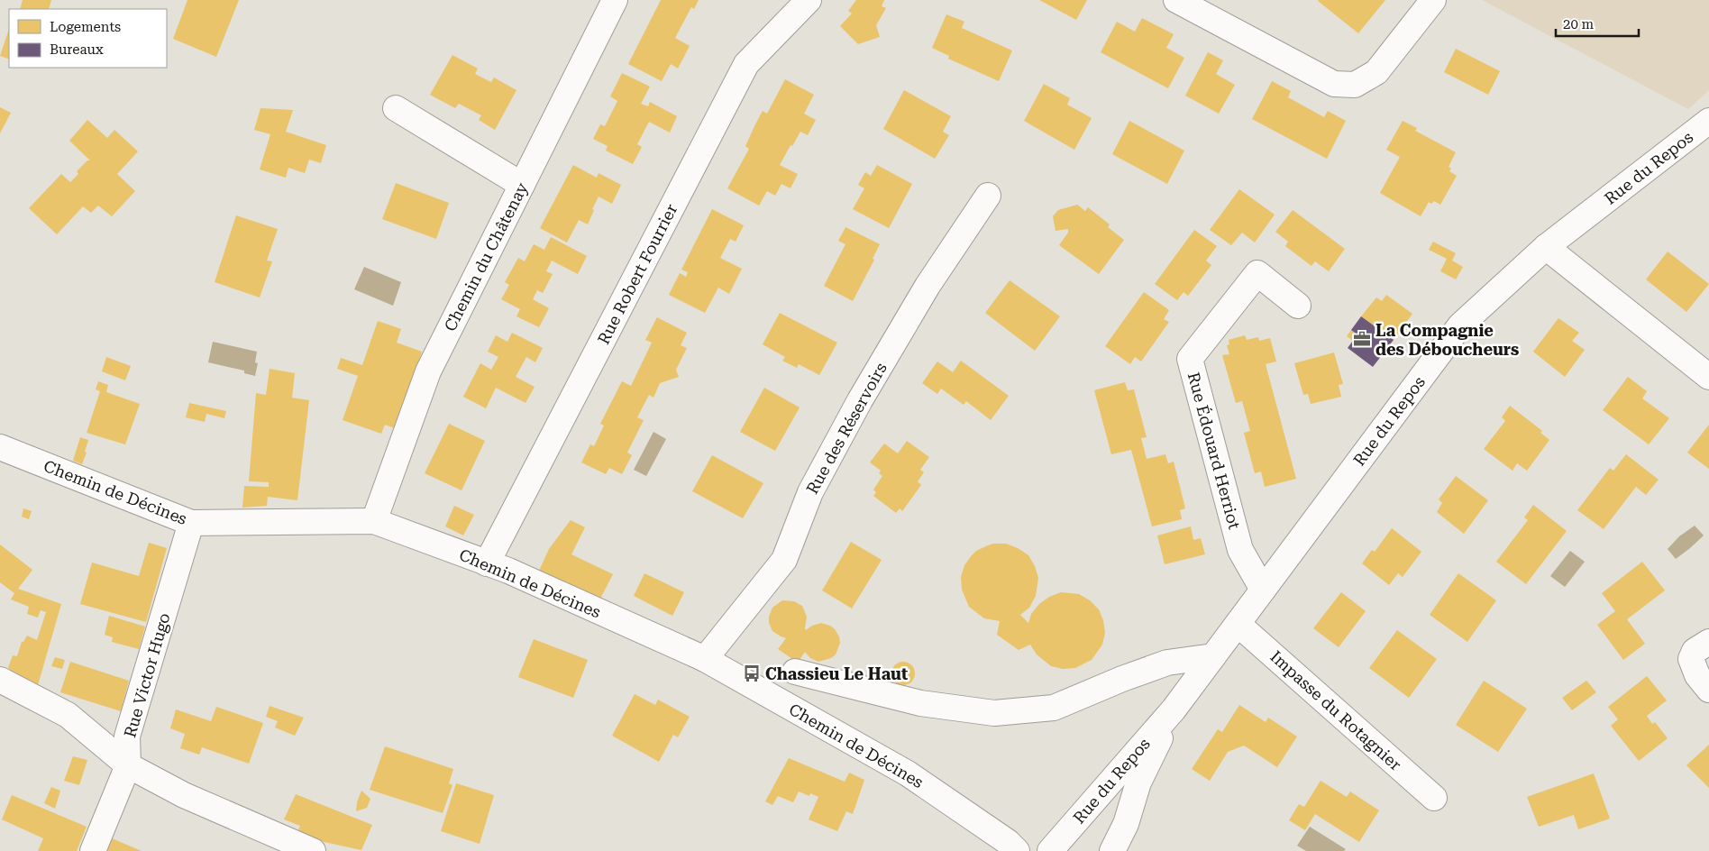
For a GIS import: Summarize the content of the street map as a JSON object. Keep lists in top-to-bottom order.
{
  "streets": {
    "street": [
      "Rue du Repos",
      "Chemin du Châtenay",
      "Rue Robert Fourrier",
      "Rue des Réservoirs",
      "Rue Édouard Herriot",
      "Chemin de Décines",
      "Rue Victor Hugo",
      "Impasse du Rotagnier"
    ]
  },
  "crossings": [
    ["Rue du Repos", "Rue Édouard Herriot"],
    ["Rue du Repos", "Impasse du Rotagnier"],
    ["Chemin du Châtenay", "Chemin de Décines"],
    ["Rue Robert Fourrier", "Chemin de Décines"],
    ["Rue des Réservoirs", "Chemin de Décines"],
    ["Chemin de Décines", "Rue Victor Hugo"]
  ],
  "places": {
    "office": ["La Compagnie des Déboucheurs"],
    "bus stop": ["Chassieu Le Haut"]
  },
  "legend": ["Logements", "Bureaux"],
  "scale_bar": "20 m"
}
